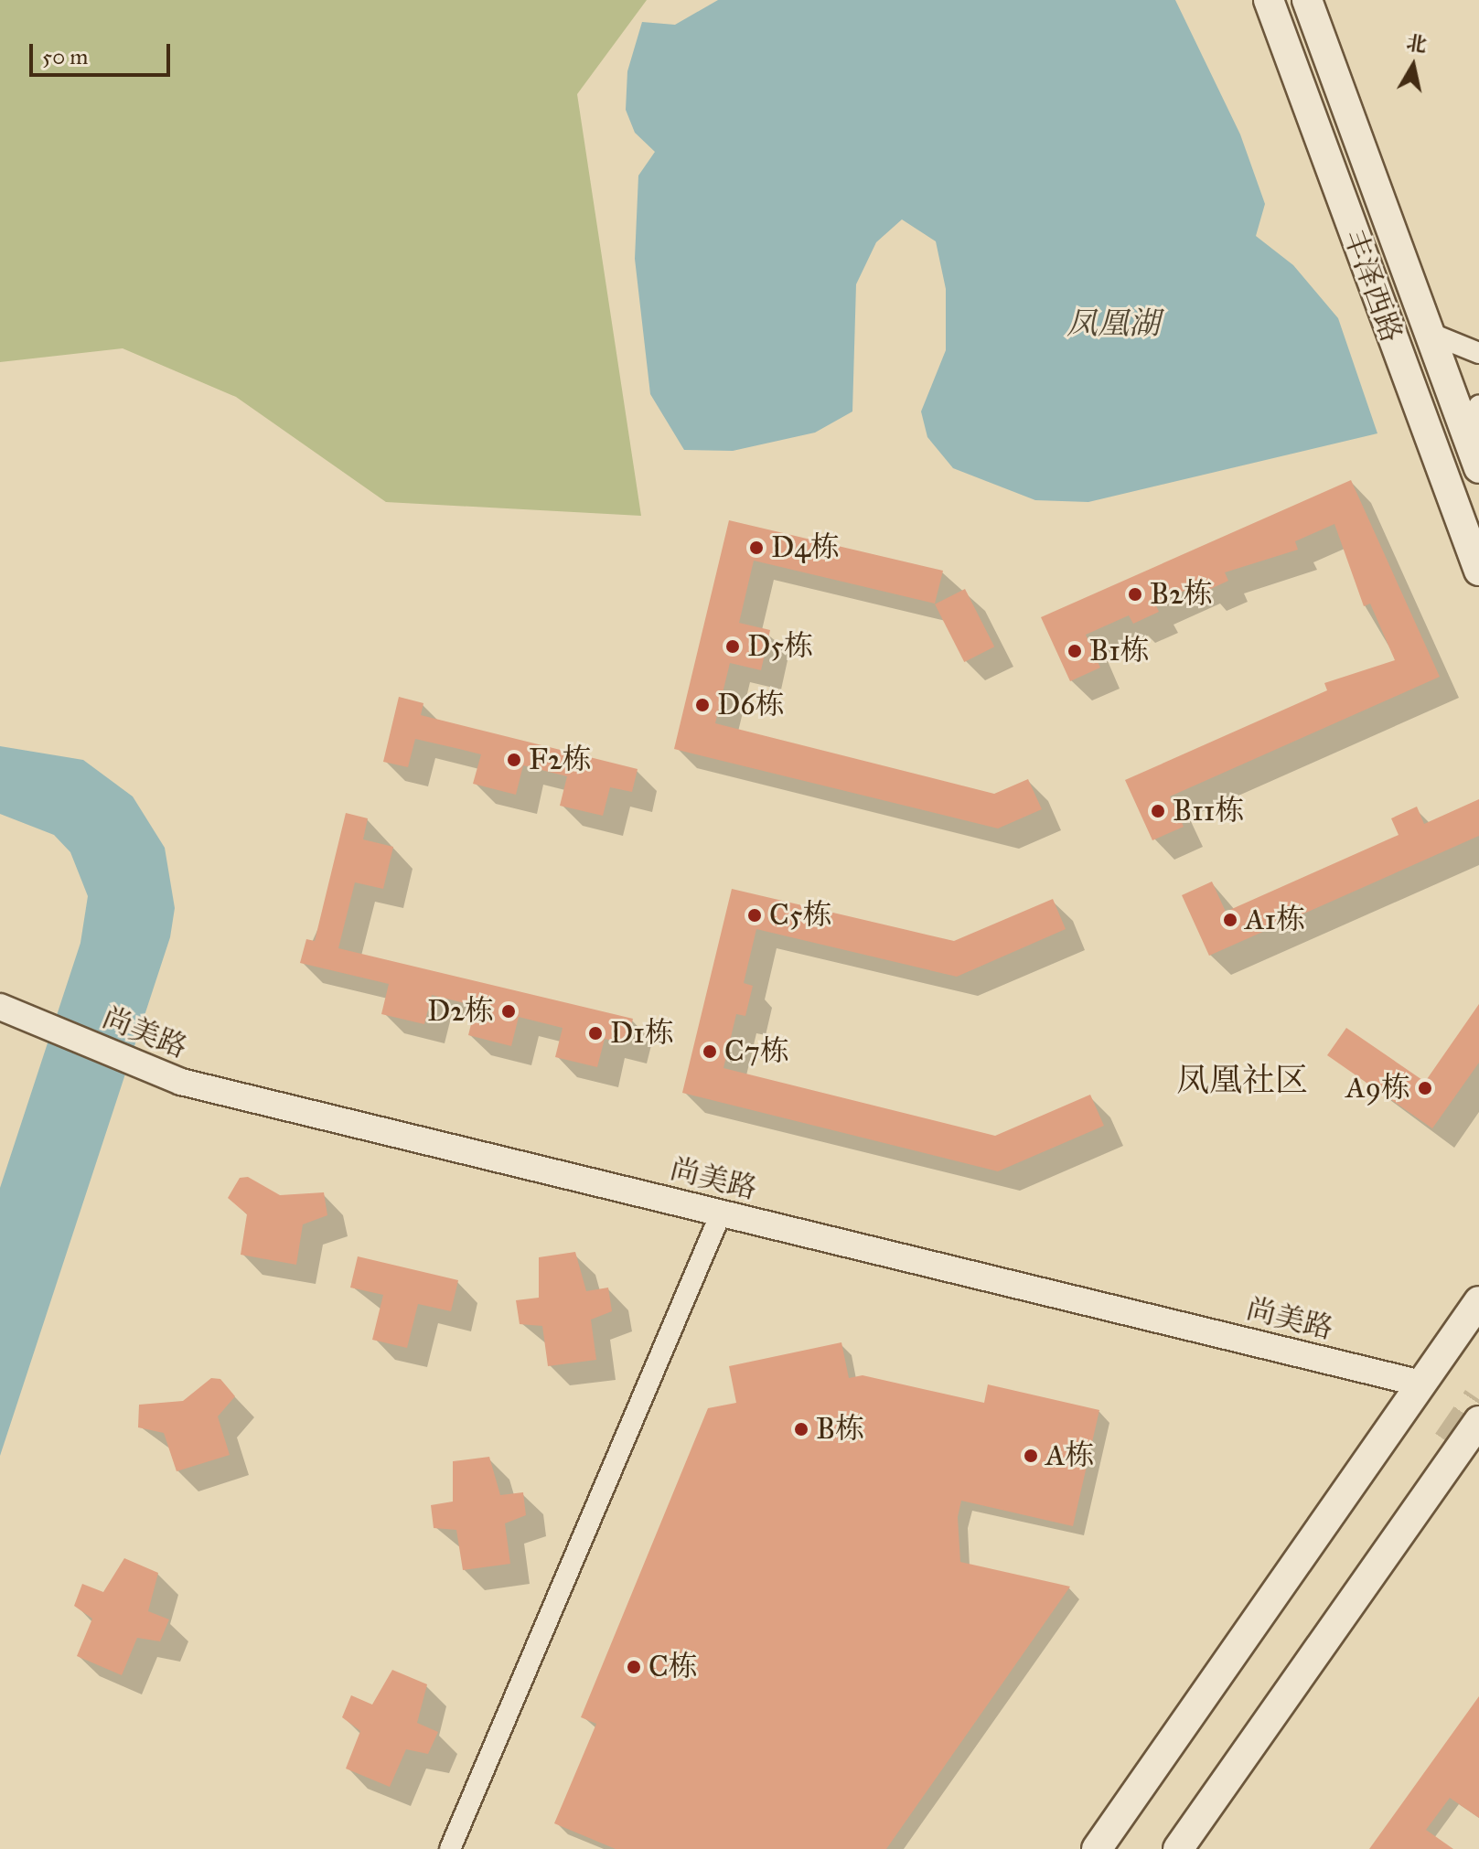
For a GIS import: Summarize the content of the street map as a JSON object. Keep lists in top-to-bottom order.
{
  "streets": {
    "main road": ["丰泽西路"],
    "street": ["尚美路"]
  },
  "districts": ["凤凰社区"],
  "water": ["凤凰湖"],
  "places": [
    "D4栋",
    "B2栋",
    "D5栋",
    "B1栋",
    "D6栋",
    "F2栋",
    "B11栋",
    "C5栋",
    "A1栋",
    "D2栋",
    "D1栋",
    "C7栋",
    "A9栋",
    "B栋",
    "A栋",
    "C栋"
  ],
  "scale_bar": "50 m",
  "north": "top"
}
